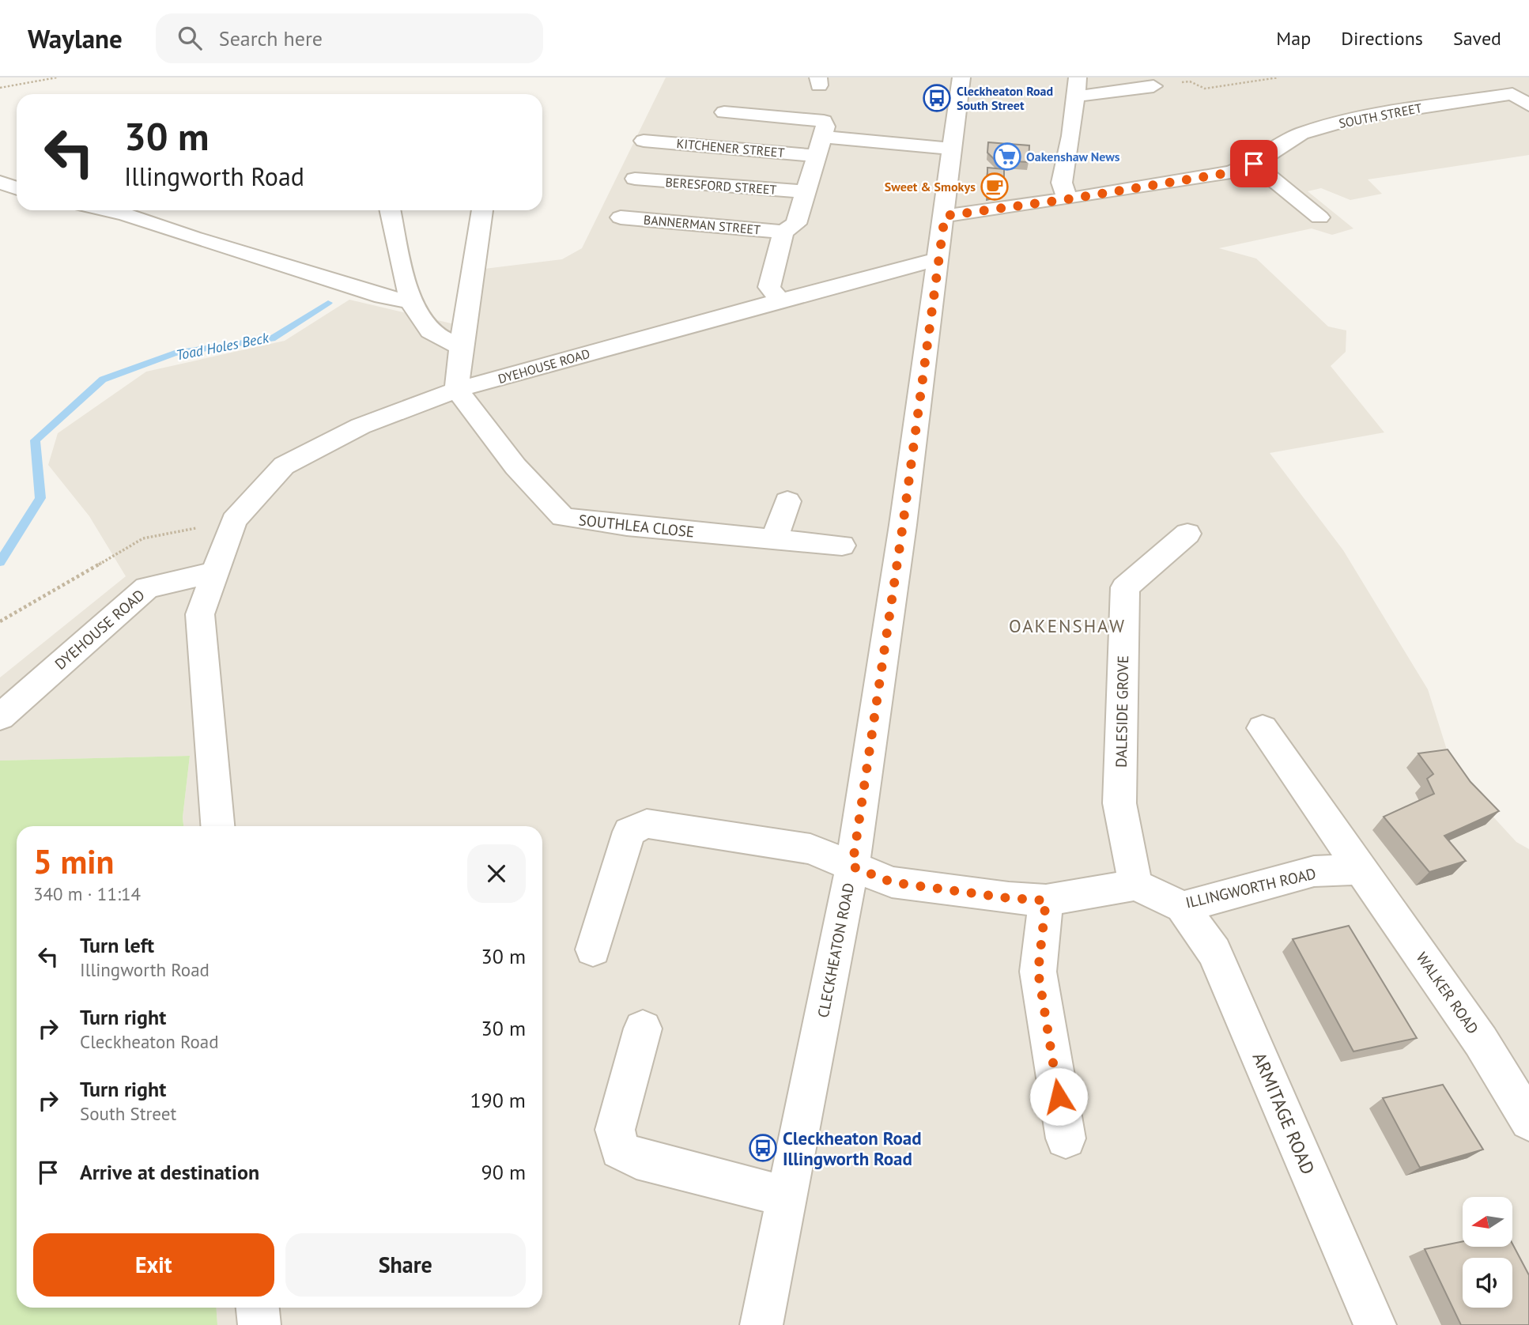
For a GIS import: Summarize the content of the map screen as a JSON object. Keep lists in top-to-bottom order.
{
  "streets": {
    "street": [
      "SOUTH STREET",
      "KITCHENER STREET",
      "BERESFORD STREET",
      "BANNERMAN STREET",
      "DYEHOUSE ROAD",
      "SOUTHLEA CLOSE",
      "DALESIDE GROVE",
      "ILLINGWORTH ROAD",
      "CLECKHEATON ROAD",
      "WALKER ROAD",
      "ARMITAGE ROAD"
    ]
  },
  "crossings": [
    ["SOUTH STREET", "CLECKHEATON ROAD"],
    ["DYEHOUSE ROAD", "SOUTHLEA CLOSE"],
    ["DYEHOUSE ROAD", "CLECKHEATON ROAD"],
    ["DALESIDE GROVE", "ILLINGWORTH ROAD"],
    ["ILLINGWORTH ROAD", "WALKER ROAD"],
    ["ILLINGWORTH ROAD", "ARMITAGE ROAD"]
  ],
  "districts": ["OAKENSHAW"],
  "water": ["Toad Holes Beck"],
  "places": {
    "bus stop": ["Cleckheaton Road South Street", "Cleckheaton Road Illingworth Road"],
    "supermarket": ["Oakenshaw News"],
    "cafe": ["Sweet & Smokys"]
  },
  "north": "left",
  "page": {
    "header": "Waylane",
    "search": "Search here",
    "nav": ["Map", "Directions", "Saved"],
    "turn": ["30 m", "Illingworth Road"],
    "heading": ["5 min", "340 m · 11:14"],
    "list": [
      {
        "name": "Turn left",
        "note": "Illingworth Road",
        "value": "30 m"
      },
      {
        "name": "Turn right",
        "note": "Cleckheaton Road",
        "value": "30 m"
      },
      {
        "name": "Turn right",
        "note": "South Street",
        "value": "190 m"
      },
      {
        "name": "Arrive at destination",
        "value": "90 m"
      }
    ],
    "buttons": ["Exit", "Share"]
  }
}
